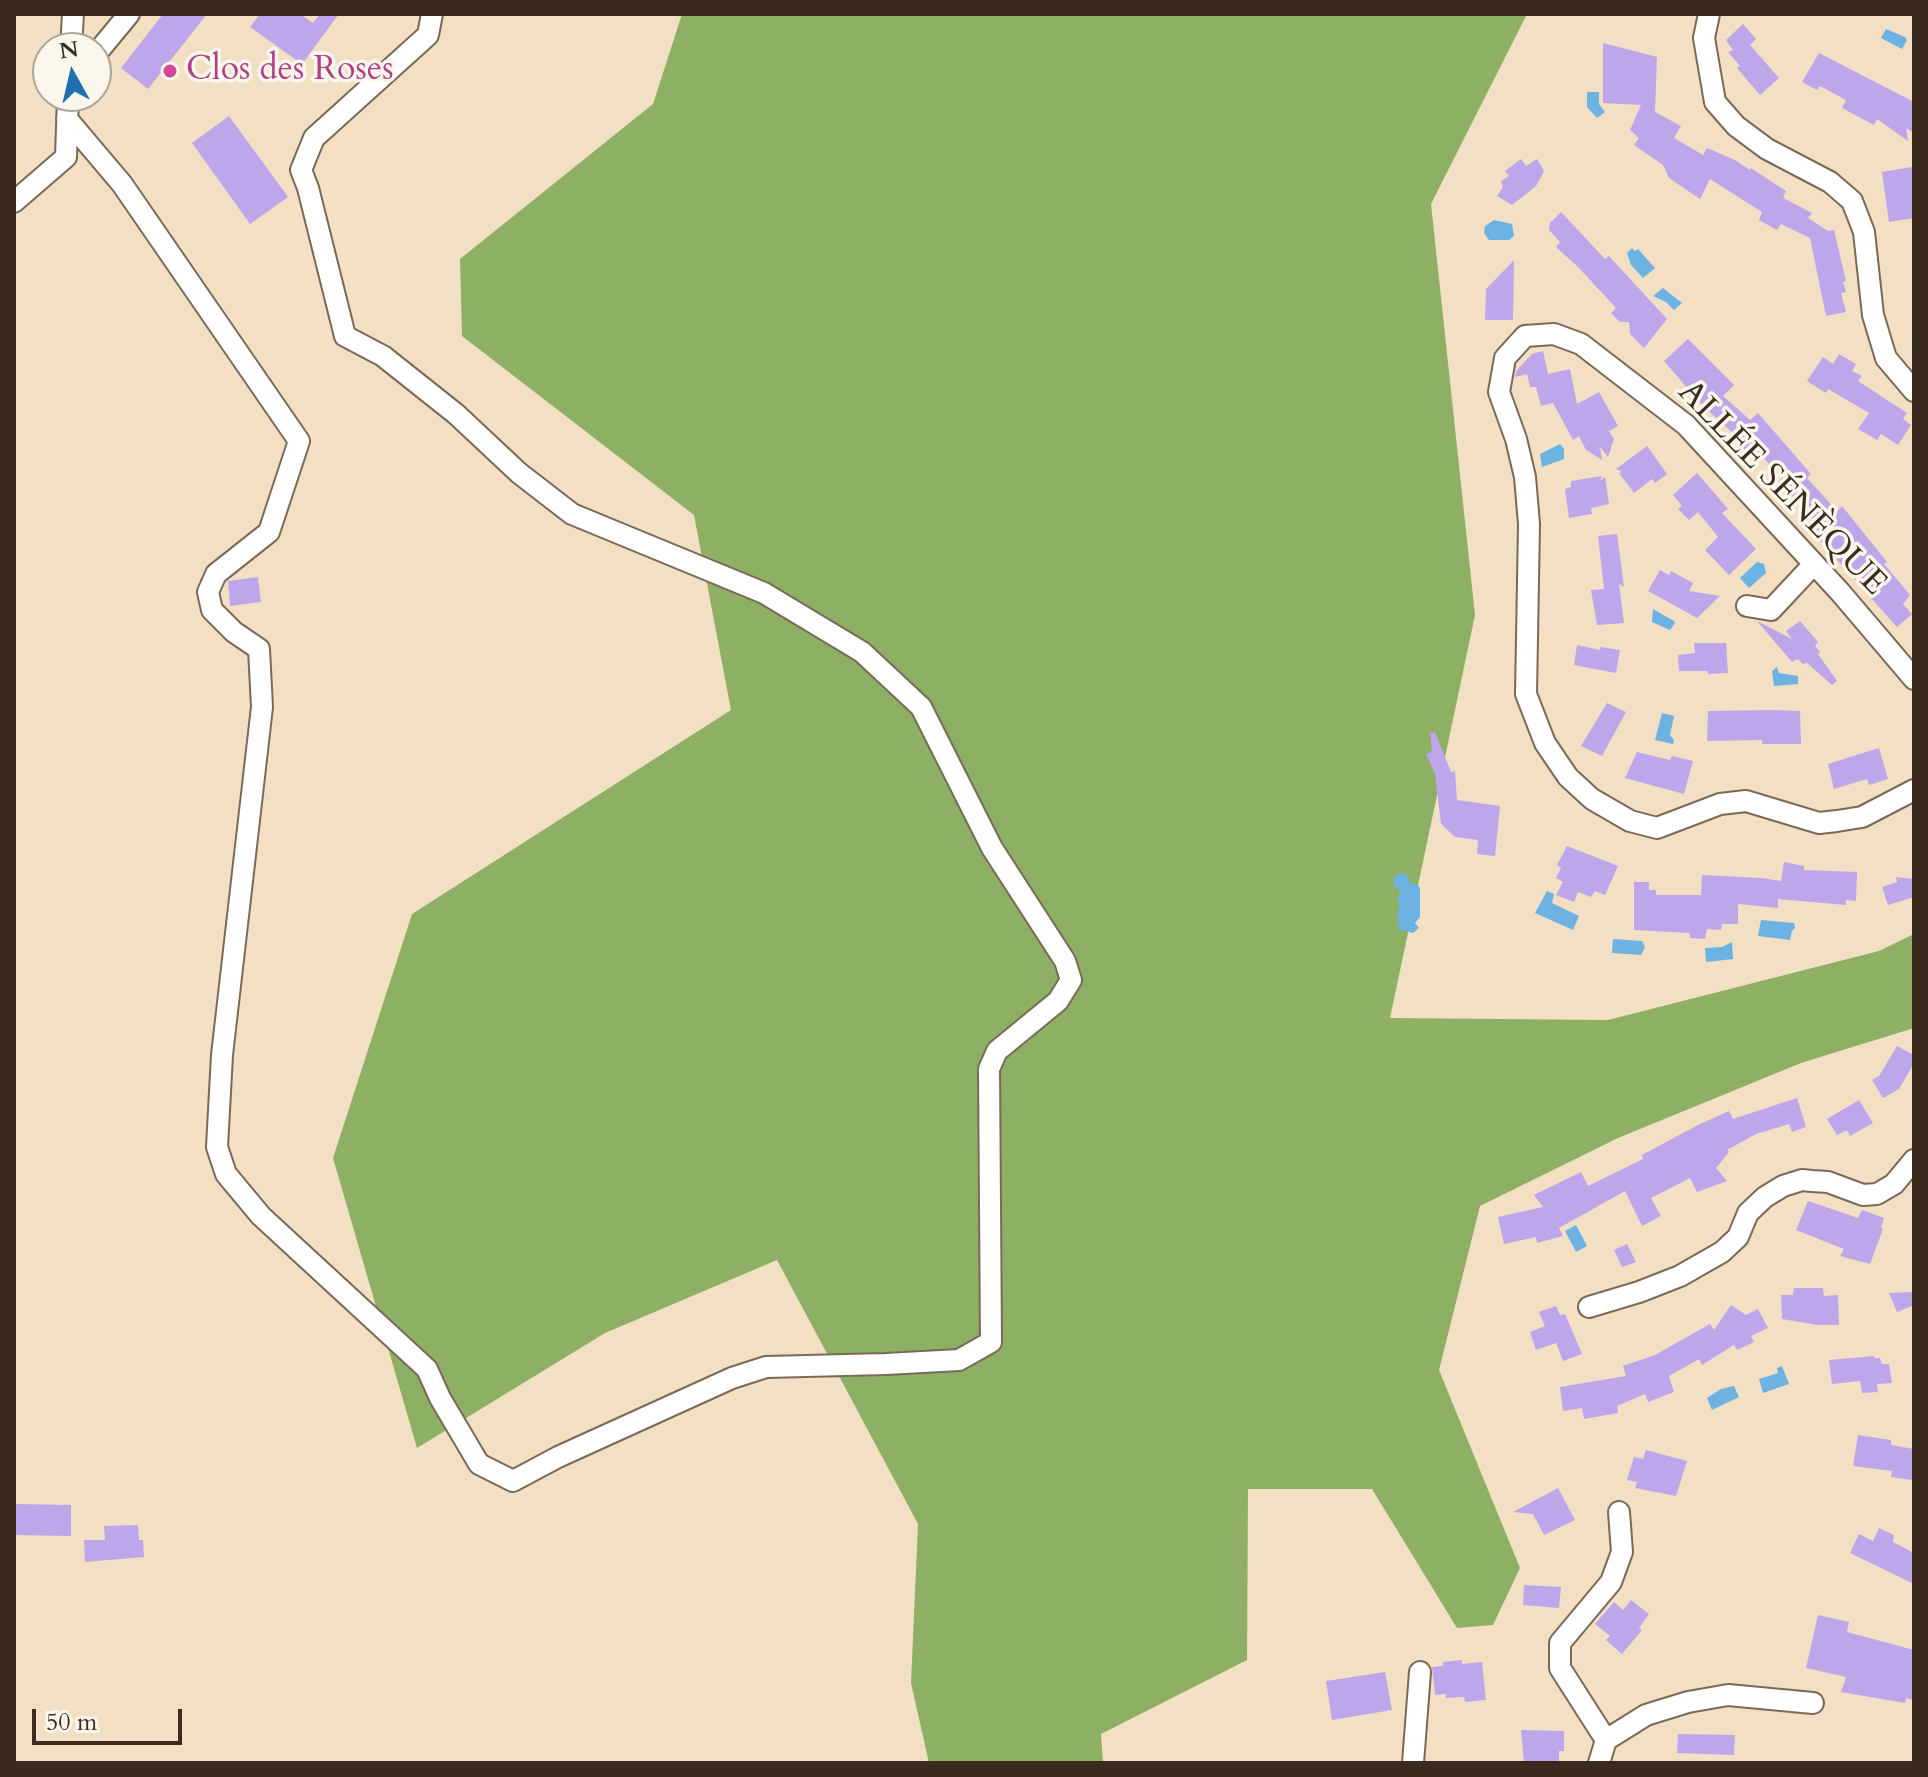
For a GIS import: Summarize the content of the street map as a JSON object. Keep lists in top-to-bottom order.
{
  "streets": {
    "street": ["ALLÉE SÉNÈQUE"]
  },
  "places": ["Clos des Roses"],
  "scale_bar": "50 m",
  "north": "top"
}
